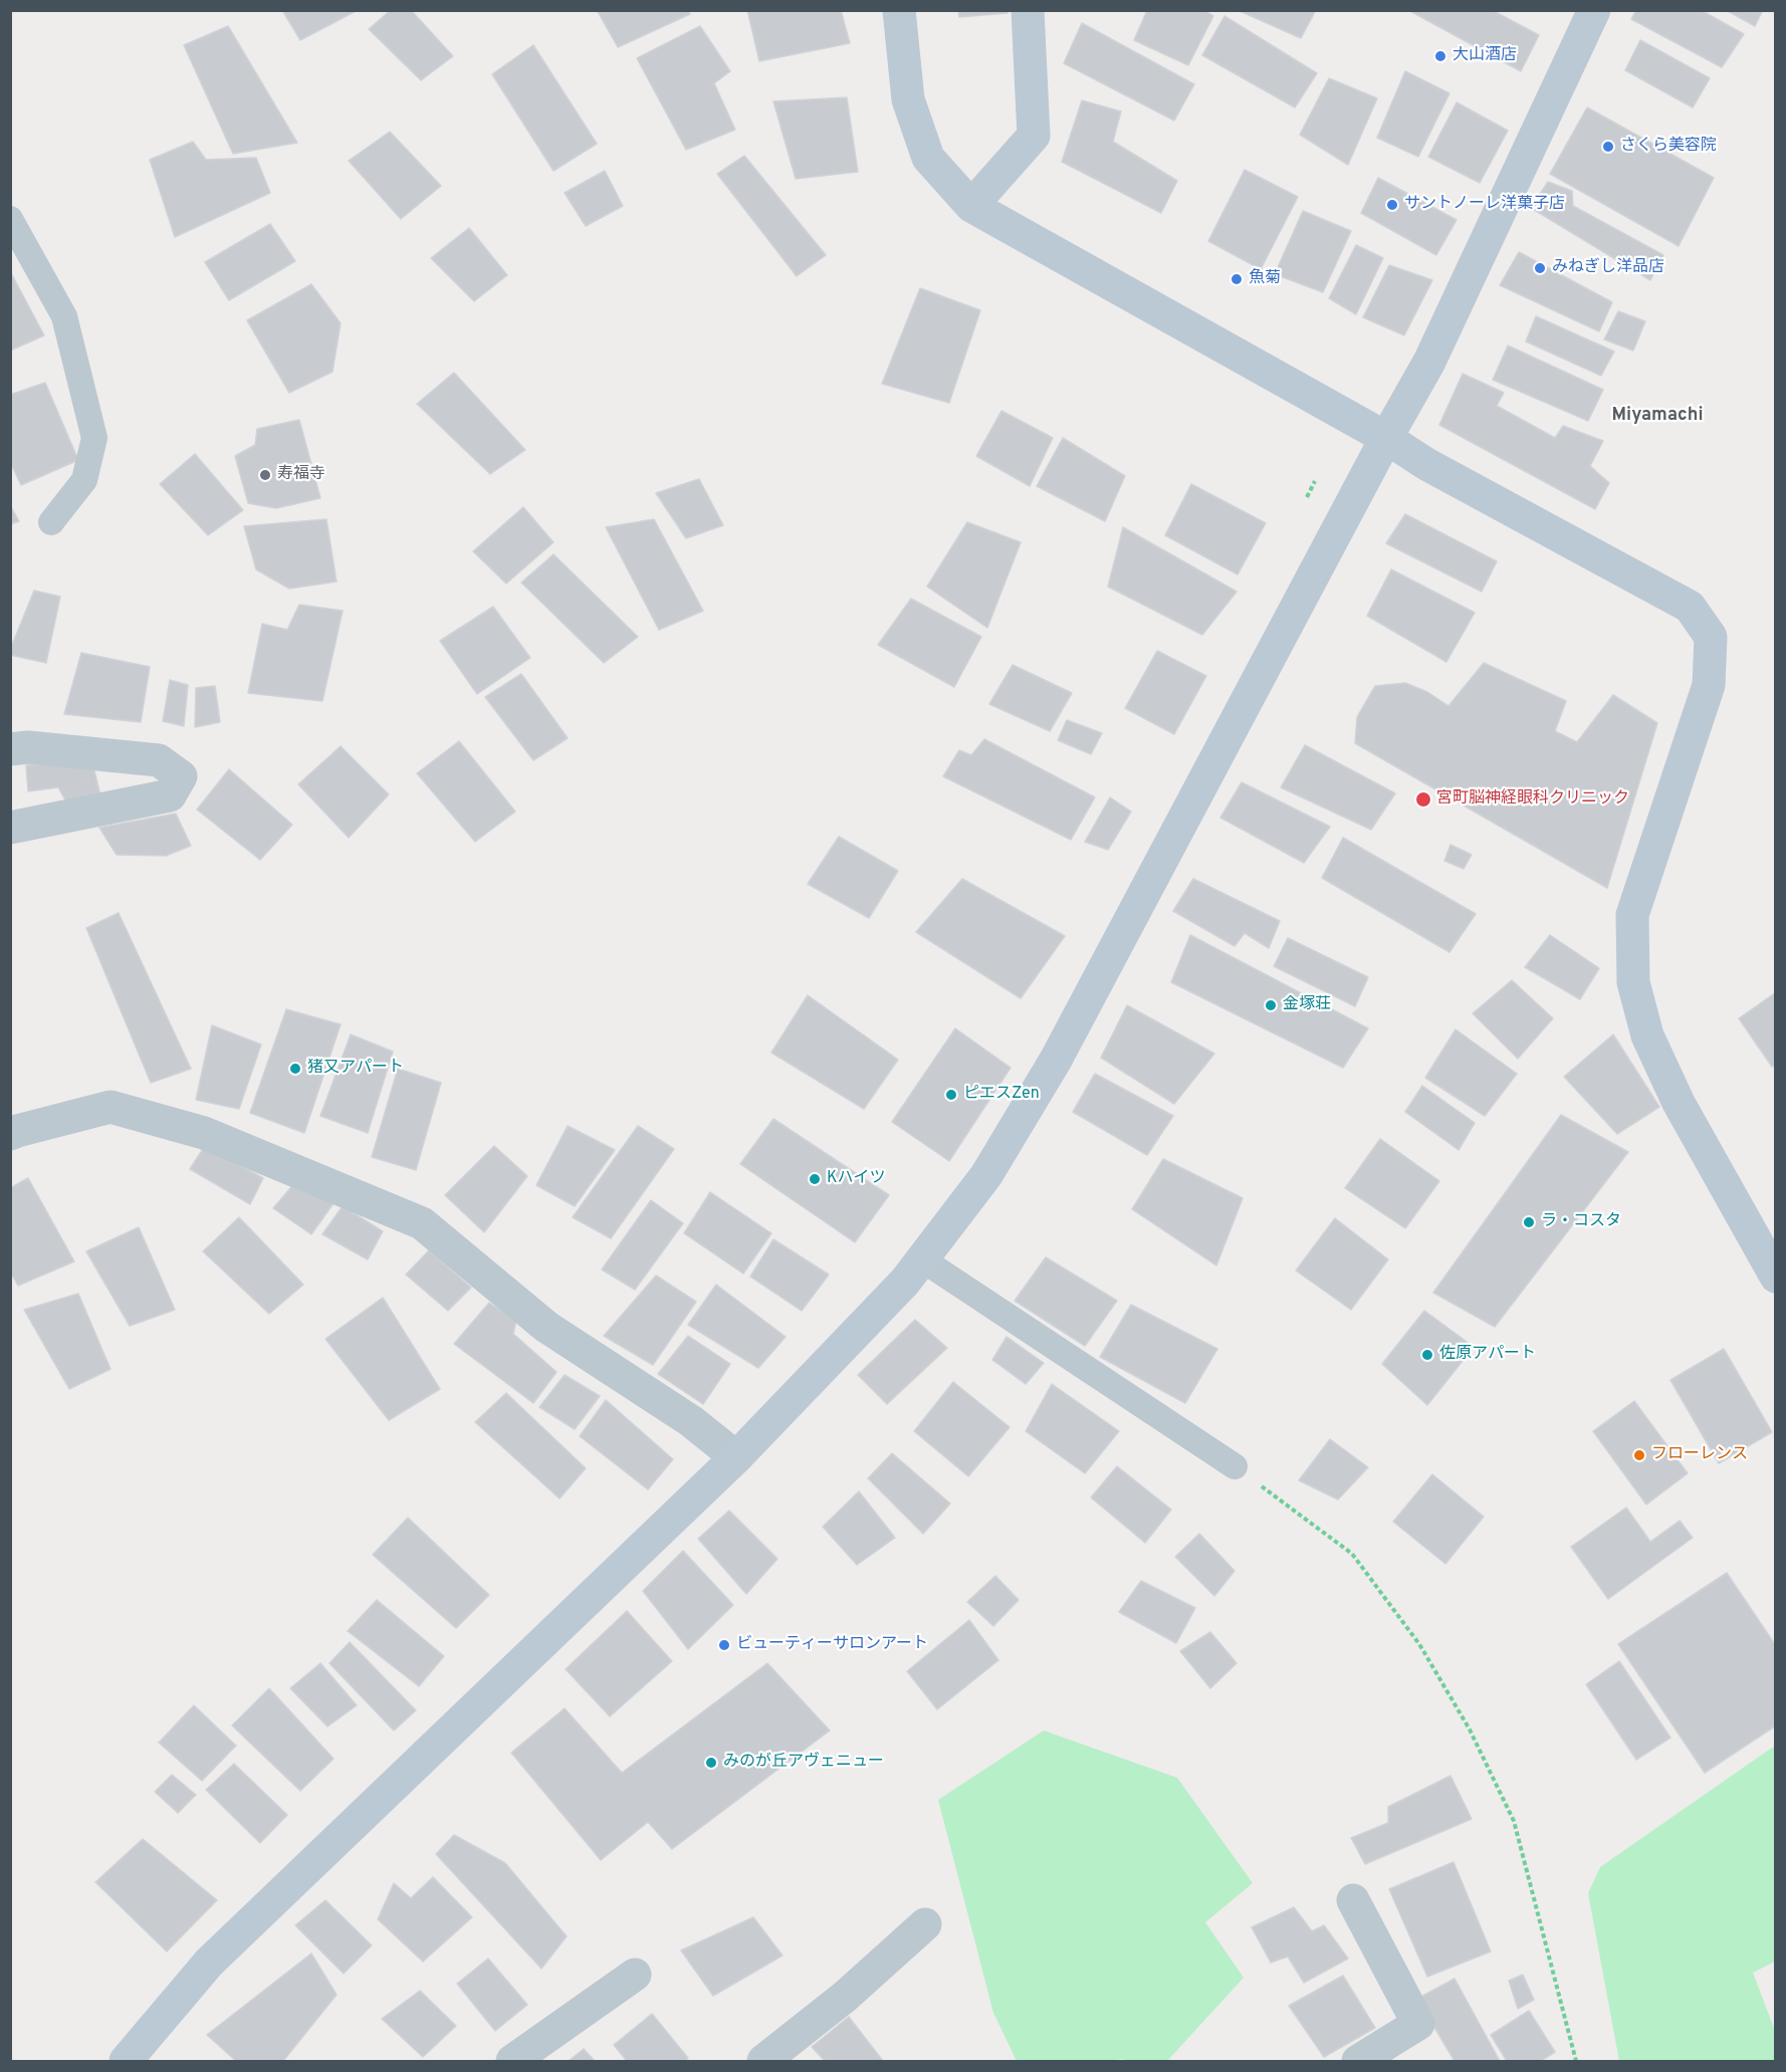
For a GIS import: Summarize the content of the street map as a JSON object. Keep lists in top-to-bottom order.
{
  "districts": ["Miyamachi"],
  "places": [
    "大山酒店",
    "さくら美容院",
    "サントノーレ洋菓子店",
    "みねぎし洋品店",
    "魚菊",
    "寿福寺",
    "宮町脳神経眼科クリニック",
    "金塚荘",
    "猪又アパート",
    "ピエスZen",
    "Kハイツ",
    "ラ・コスタ",
    "佐原アパート",
    "フローレンス",
    "ビューティーサロンアート",
    "みのが丘アヴェニュー"
  ]
}
